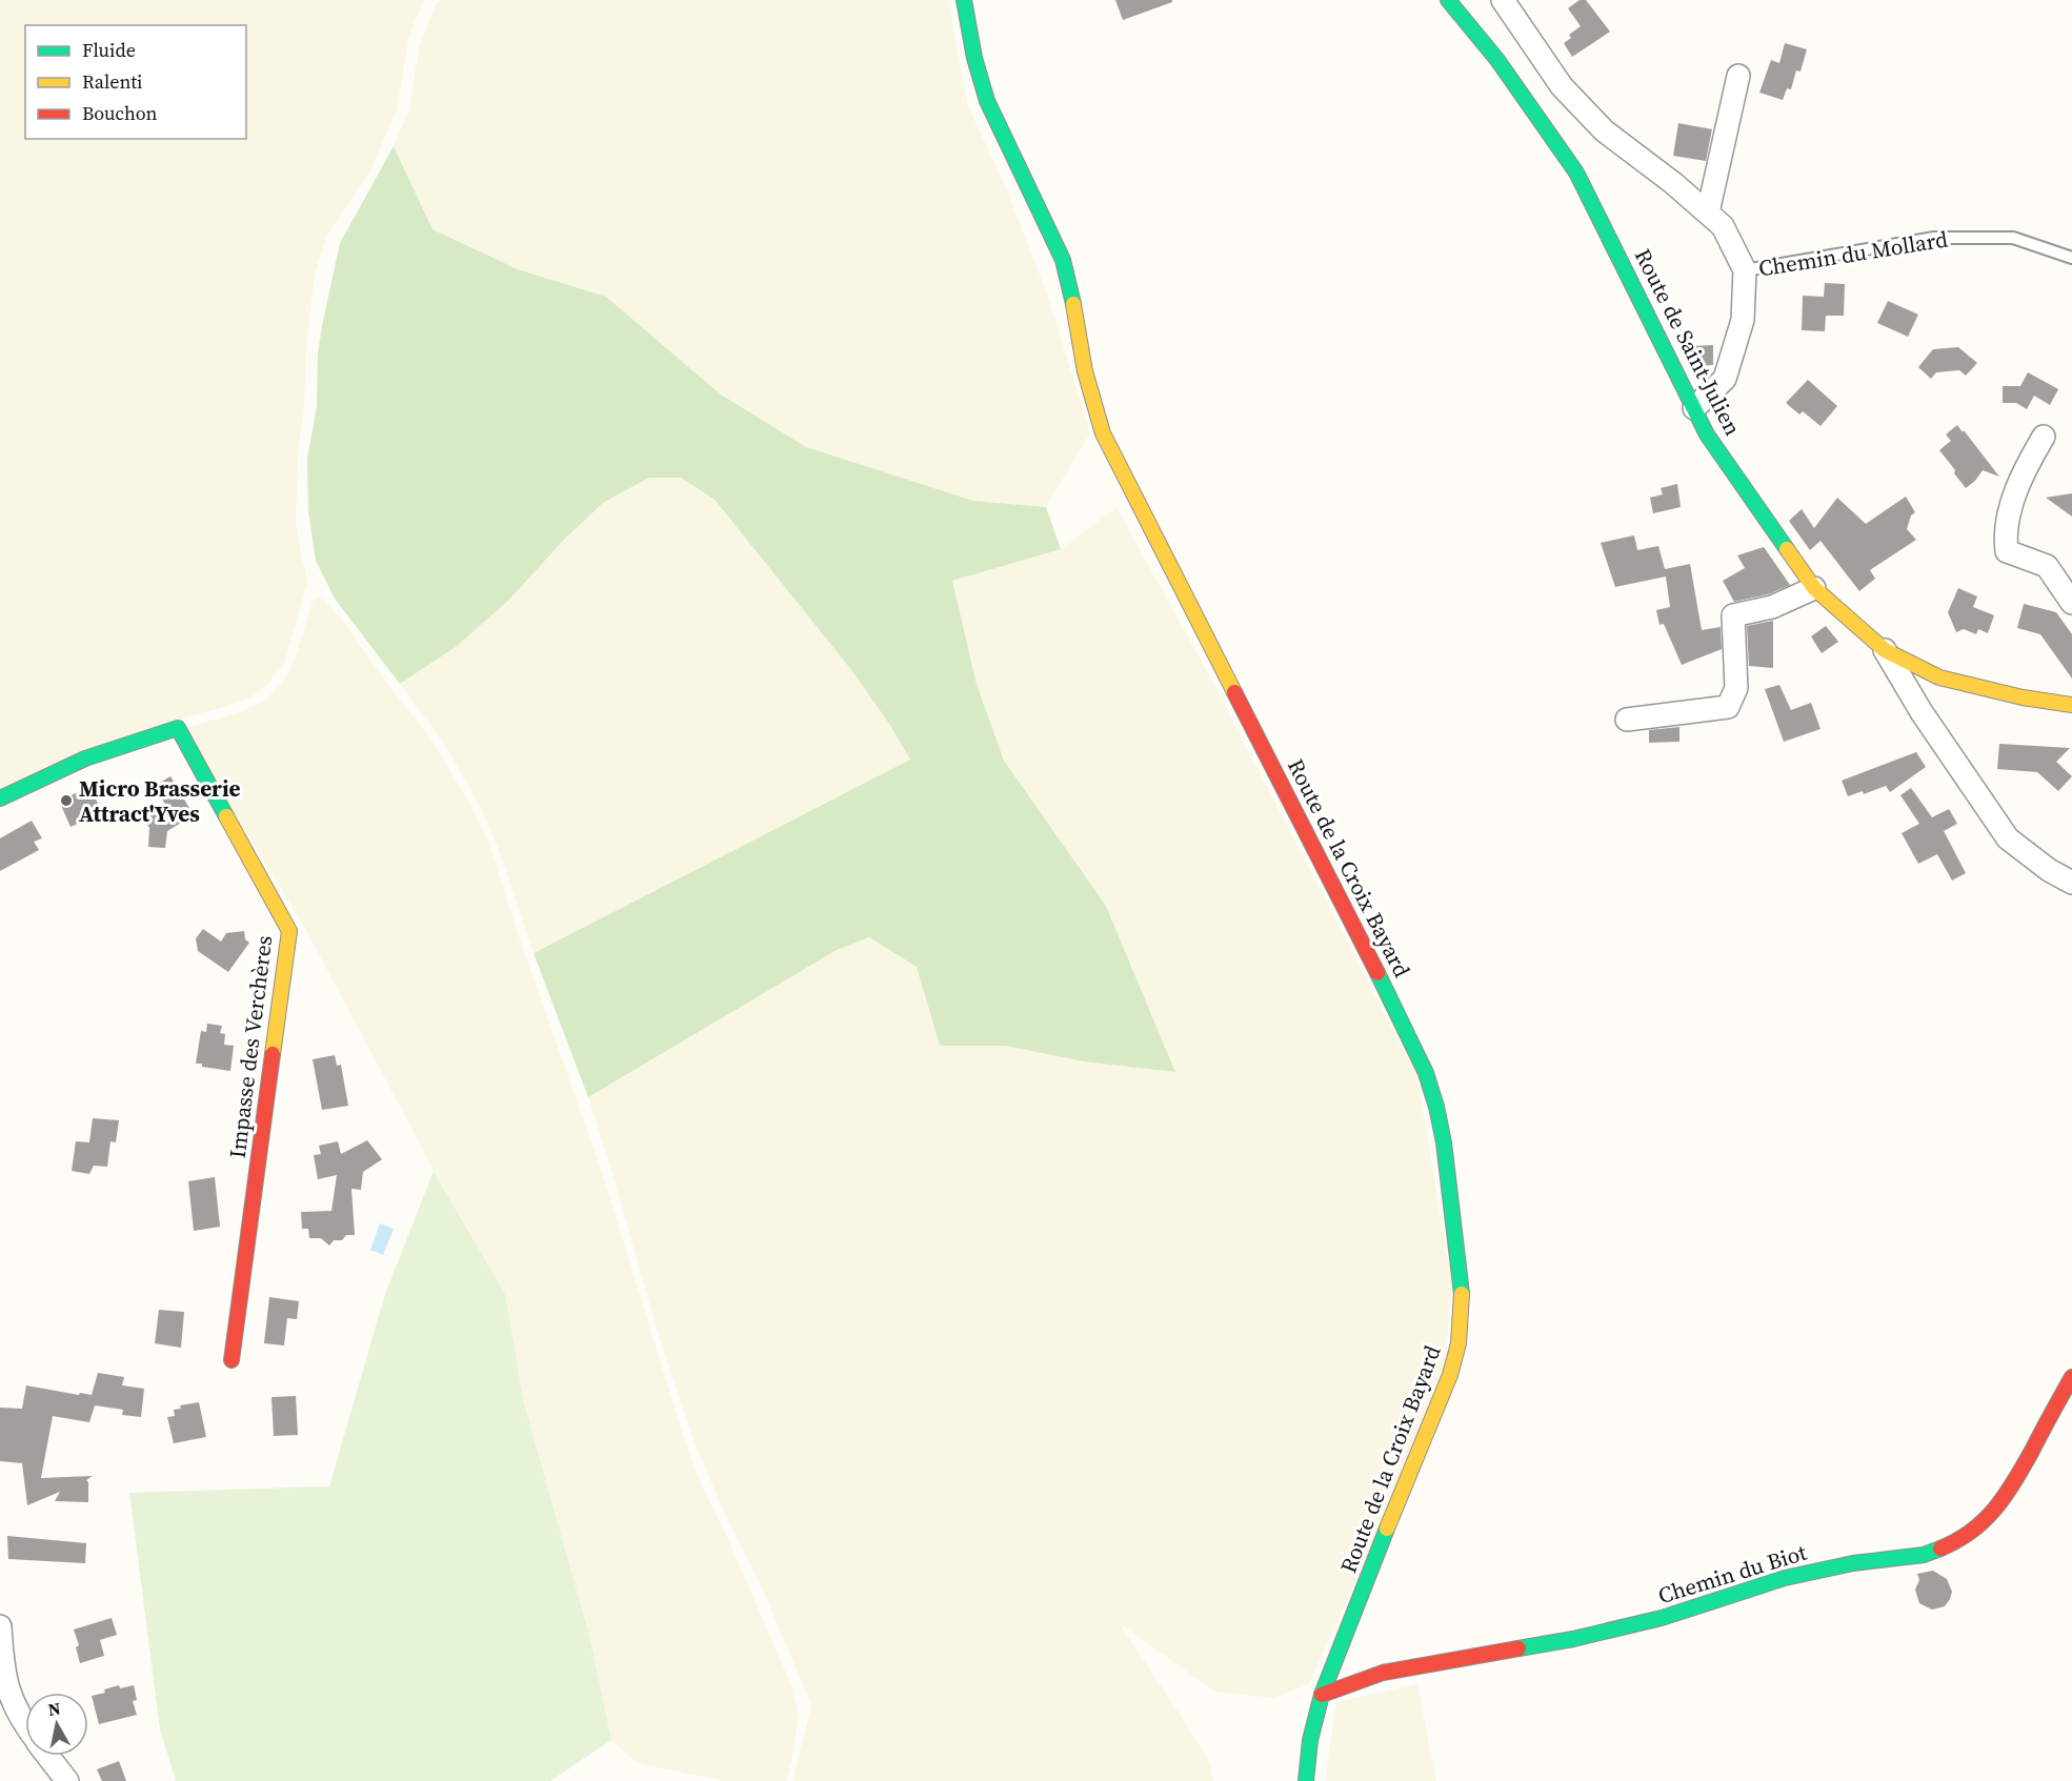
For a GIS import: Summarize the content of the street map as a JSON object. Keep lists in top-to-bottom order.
{
  "streets": {
    "main road": [
      "Route de Saint-Julien",
      "Route de la Croix Bayard",
      "Impasse des Verchères",
      "Chemin du Biot"
    ],
    "lane": ["Chemin du Mollard"]
  },
  "crossings": [
    ["Route de la Croix Bayard", "Chemin du Biot"]
  ],
  "places": ["Micro Brasserie Attract'Yves"],
  "legend": ["Fluide", "Ralenti", "Bouchon"],
  "north": "top"
}
